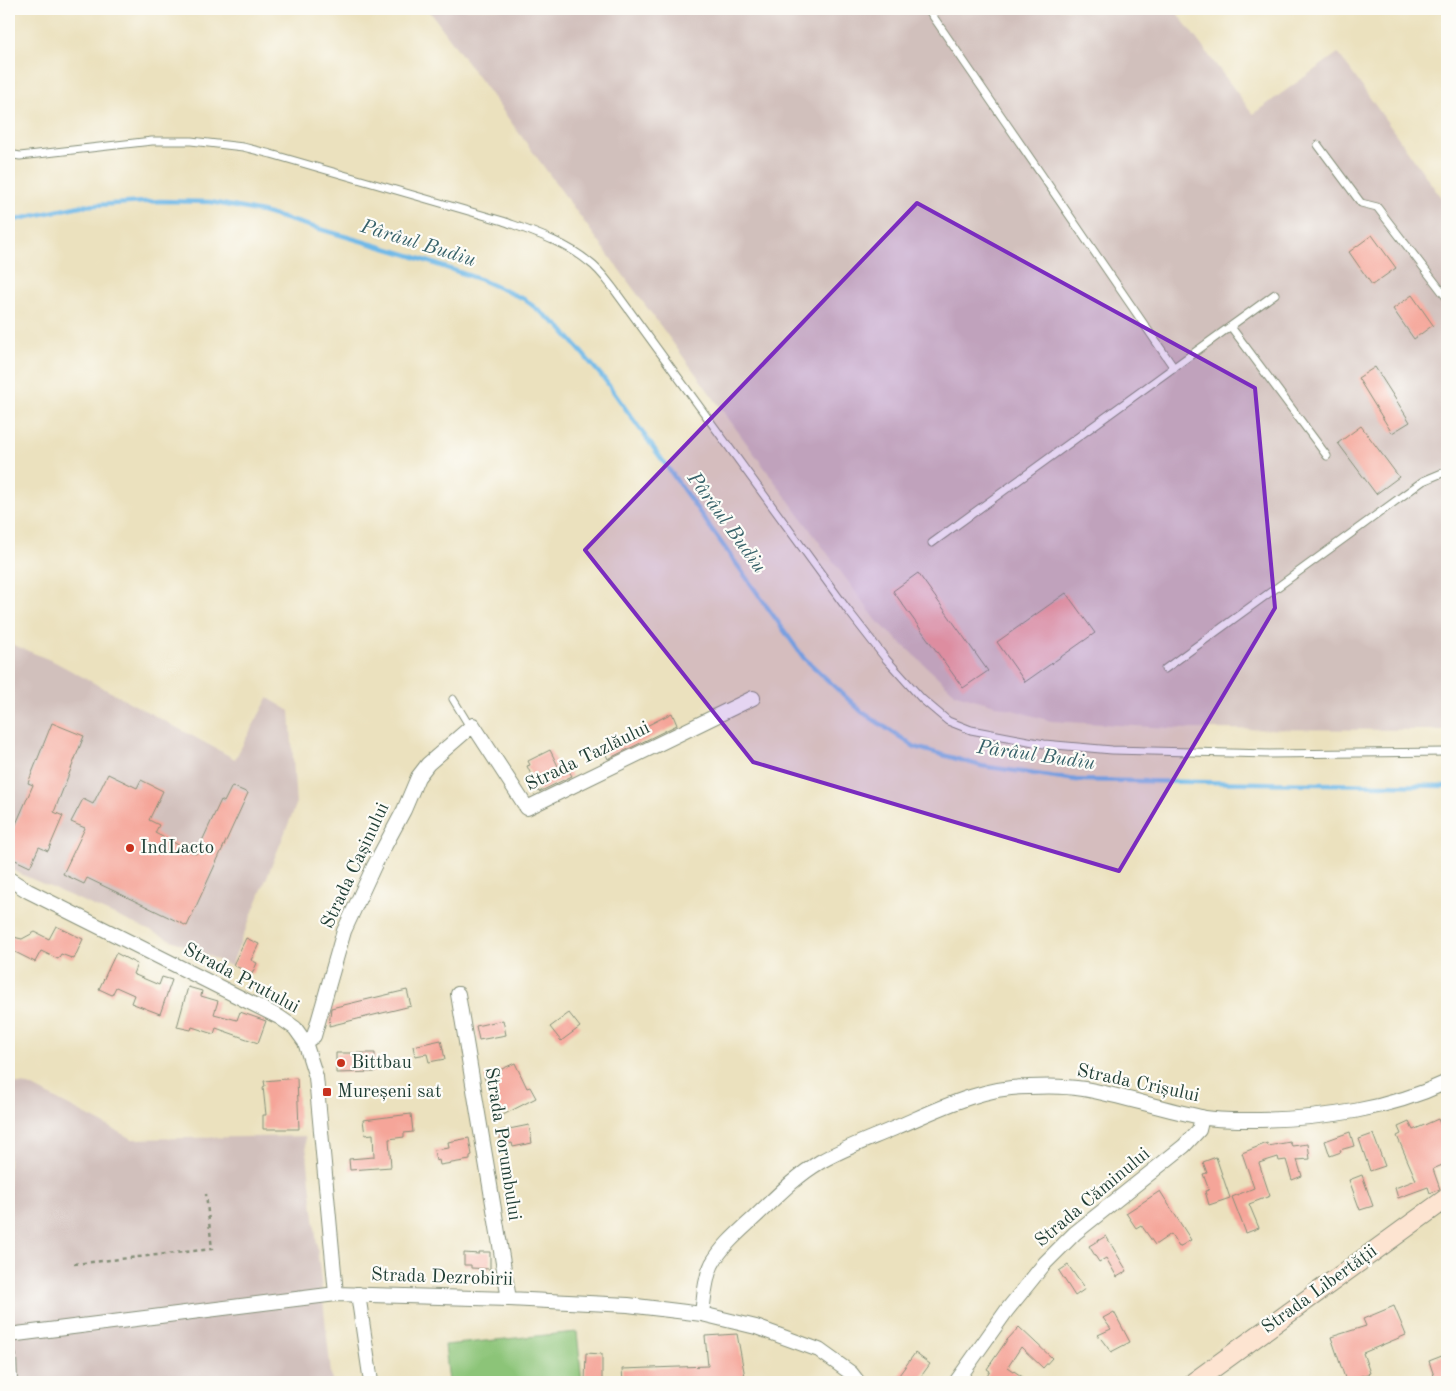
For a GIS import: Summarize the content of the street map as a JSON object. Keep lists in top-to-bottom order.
{
  "streets": {
    "main road": ["Strada Libertății"],
    "street": [
      "Strada Tazlăului",
      "Strada Cașinului",
      "Strada Prutului",
      "Strada Crișului",
      "Strada Porumbului",
      "Strada Căminului",
      "Strada Dezrobirii"
    ]
  },
  "crossings": [
    ["Strada Tazlăului", "Strada Cașinului"],
    ["Strada Cașinului", "Strada Prutului"],
    ["Strada Prutului", "Strada Dezrobirii"],
    ["Strada Crișului", "Strada Căminului"],
    ["Strada Crișului", "Strada Dezrobirii"],
    ["Strada Porumbului", "Strada Dezrobirii"]
  ],
  "water": ["Pârâul Budiu"],
  "places": {
    "other": ["IndLacto", "Bittbau"],
    "transit": ["Mureșeni sat"]
  }
}
